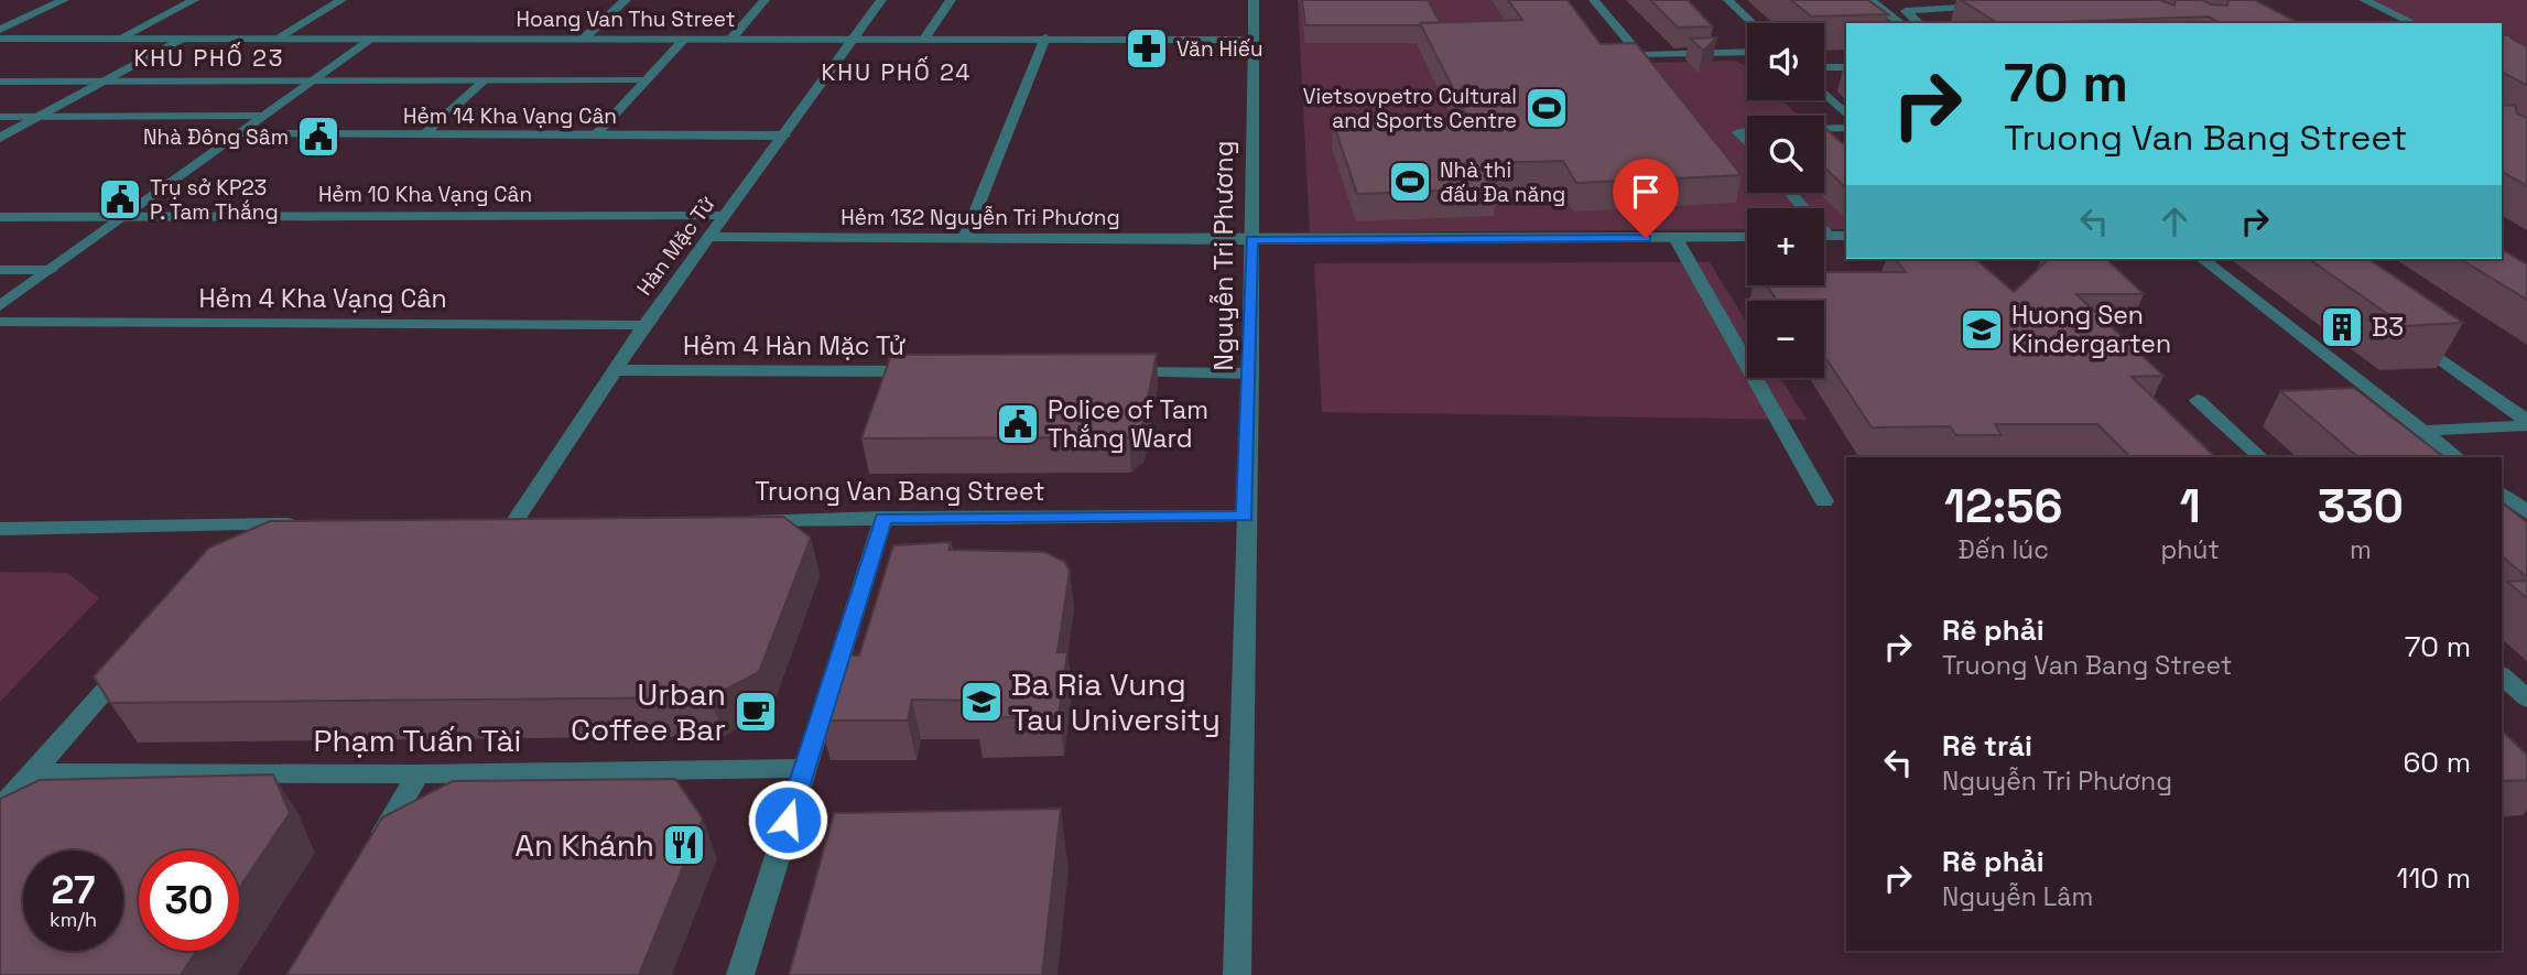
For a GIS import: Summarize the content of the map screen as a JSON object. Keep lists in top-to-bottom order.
{
  "streets": {
    "street": [
      "Hoang Van Thu Street",
      "Hẻm 14 Kha Vạng Cân",
      "Hẻm 10 Kha Vạng Cân",
      "Hẻm 132 Nguyễn Tri Phương",
      "Hàn Mặc Tử",
      "Nguyễn Tri Phương",
      "Hẻm 4 Kha Vạng Cân",
      "Hẻm 4 Hàn Mặc Tử",
      "Truong Van Bang Street",
      "Phạm Tuấn Tài"
    ]
  },
  "crossings": [
    ["Hoang Van Thu Street", "Hàn Mặc Tử"],
    ["Hoang Van Thu Street", "Nguyễn Tri Phương"],
    ["Hẻm 14 Kha Vạng Cân", "Hàn Mặc Tử"],
    ["Hẻm 10 Kha Vạng Cân", "Hàn Mặc Tử"],
    ["Hẻm 132 Nguyễn Tri Phương", "Hàn Mặc Tử"],
    ["Hẻm 132 Nguyễn Tri Phương", "Nguyễn Tri Phương"],
    ["Hàn Mặc Tử", "Hẻm 4 Kha Vạng Cân"],
    ["Hàn Mặc Tử", "Hẻm 4 Hàn Mặc Tử"],
    ["Nguyễn Tri Phương", "Truong Van Bang Street"]
  ],
  "districts": ["KHU PHỐ 23", "KHU PHỐ 24"],
  "places": {
    "pharmacy": ["Văn Hiếu"],
    "sports": ["Vietsovpetro Cultural and Sports Centre", "Nhà thi đấu Đa năng"],
    "public building": ["Nhà Đông Sâm", "Trụ sở KP23 P. Tam Thắng", "Police of Tam Thắng Ward"],
    "building": ["B3"],
    "school or university": ["Huong Sen Kindergarten", "Ba Ria Vung Tau University"],
    "cafe": ["Urban Coffee Bar"],
    "restaurant": ["An Khánh"]
  },
  "page": {
    "map_buttons": ["+", "−"],
    "turn": ["70 m", "Truong Van Bang Street"],
    "eta": [
      "12:56",
      "Đến lúc",
      "1",
      "phút",
      "330",
      "m"
    ],
    "list": [
      {
        "name": "Rẽ phải",
        "note": "Truong Van Bang Street",
        "value": "70 m"
      },
      {
        "name": "Rẽ trái",
        "note": "Nguyễn Tri Phương",
        "value": "60 m"
      },
      {
        "name": "Rẽ phải",
        "note": "Nguyễn Lâm",
        "value": "110 m"
      }
    ],
    "speed": "27 km/h",
    "limit": "30"
  }
}
